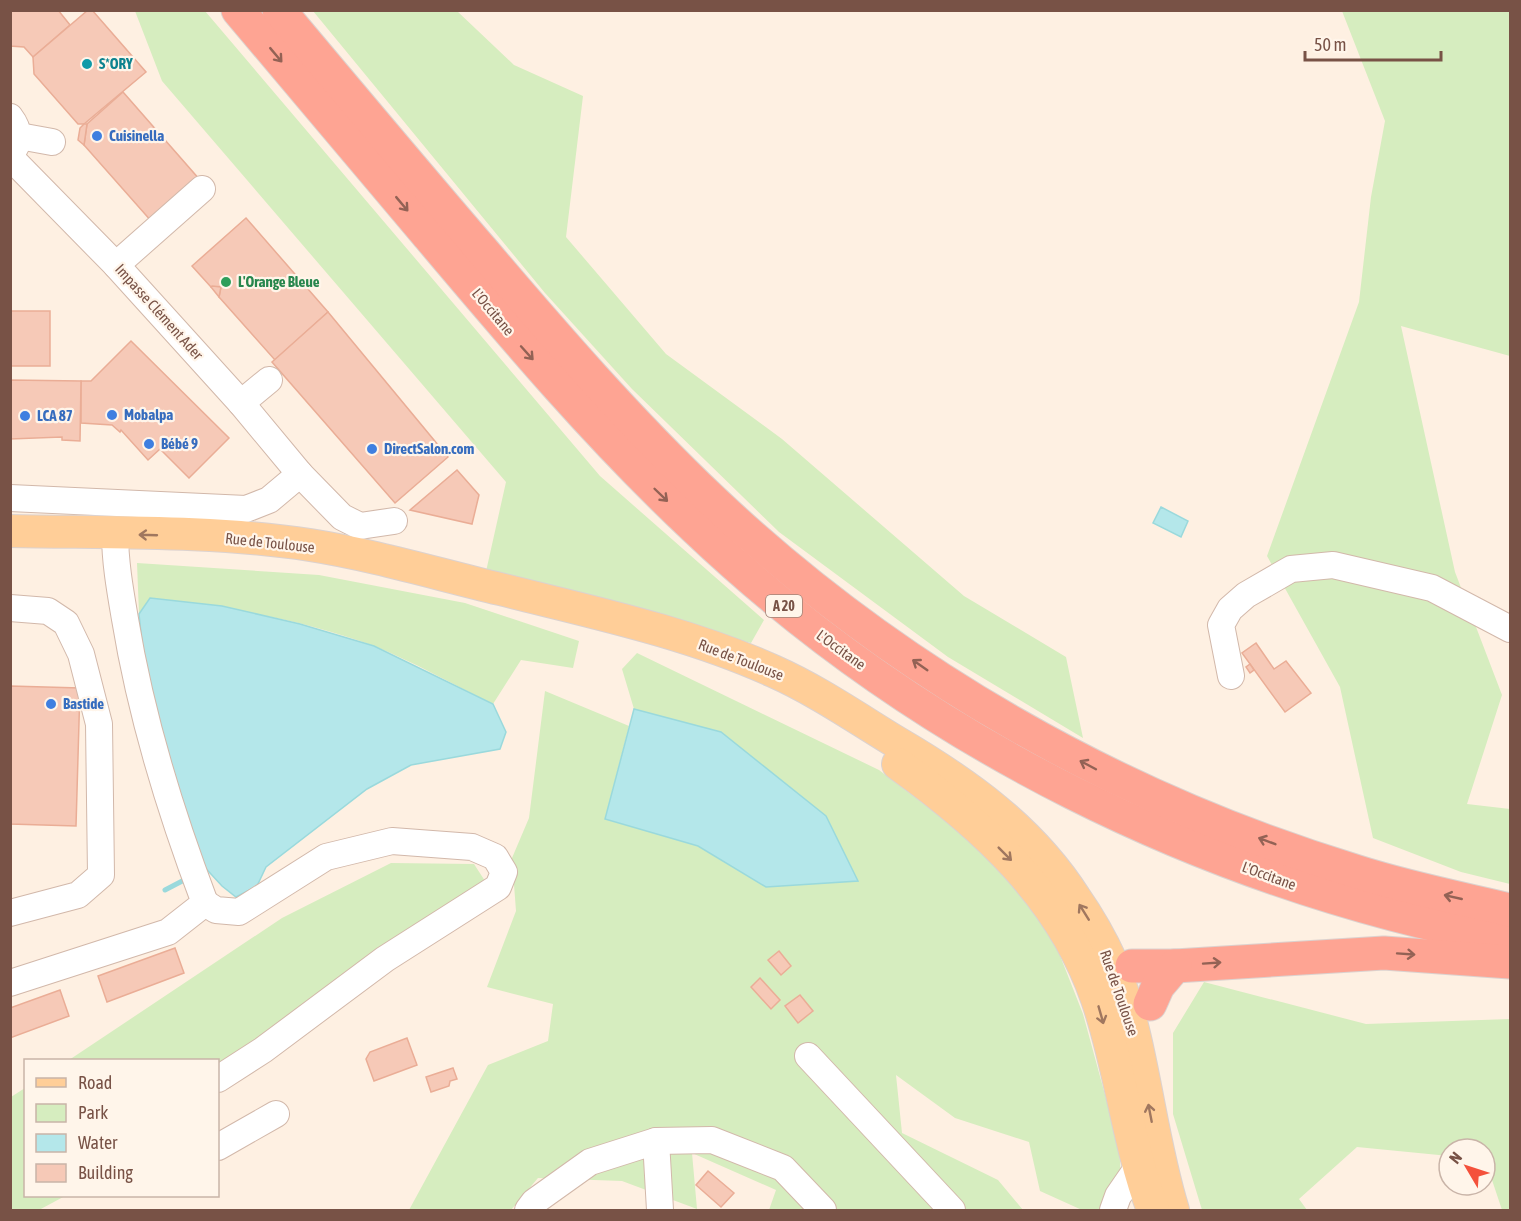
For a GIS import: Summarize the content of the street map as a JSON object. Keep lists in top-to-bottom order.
{
  "streets": {
    "highway": ["L'Occitane", "A 20"],
    "main road": ["Rue de Toulouse"],
    "street": ["Impasse Clément Ader"]
  },
  "places": [
    "S*ORY",
    "Cuisinella",
    "L'Orange Bleue",
    "Mobalpa",
    "LCA 87",
    "Bébé 9",
    "DirectSalon.com",
    "Bastide"
  ],
  "legend": [
    "Road",
    "Park",
    "Water",
    "Building"
  ],
  "scale_bar": "50 m",
  "north": "top left"
}
